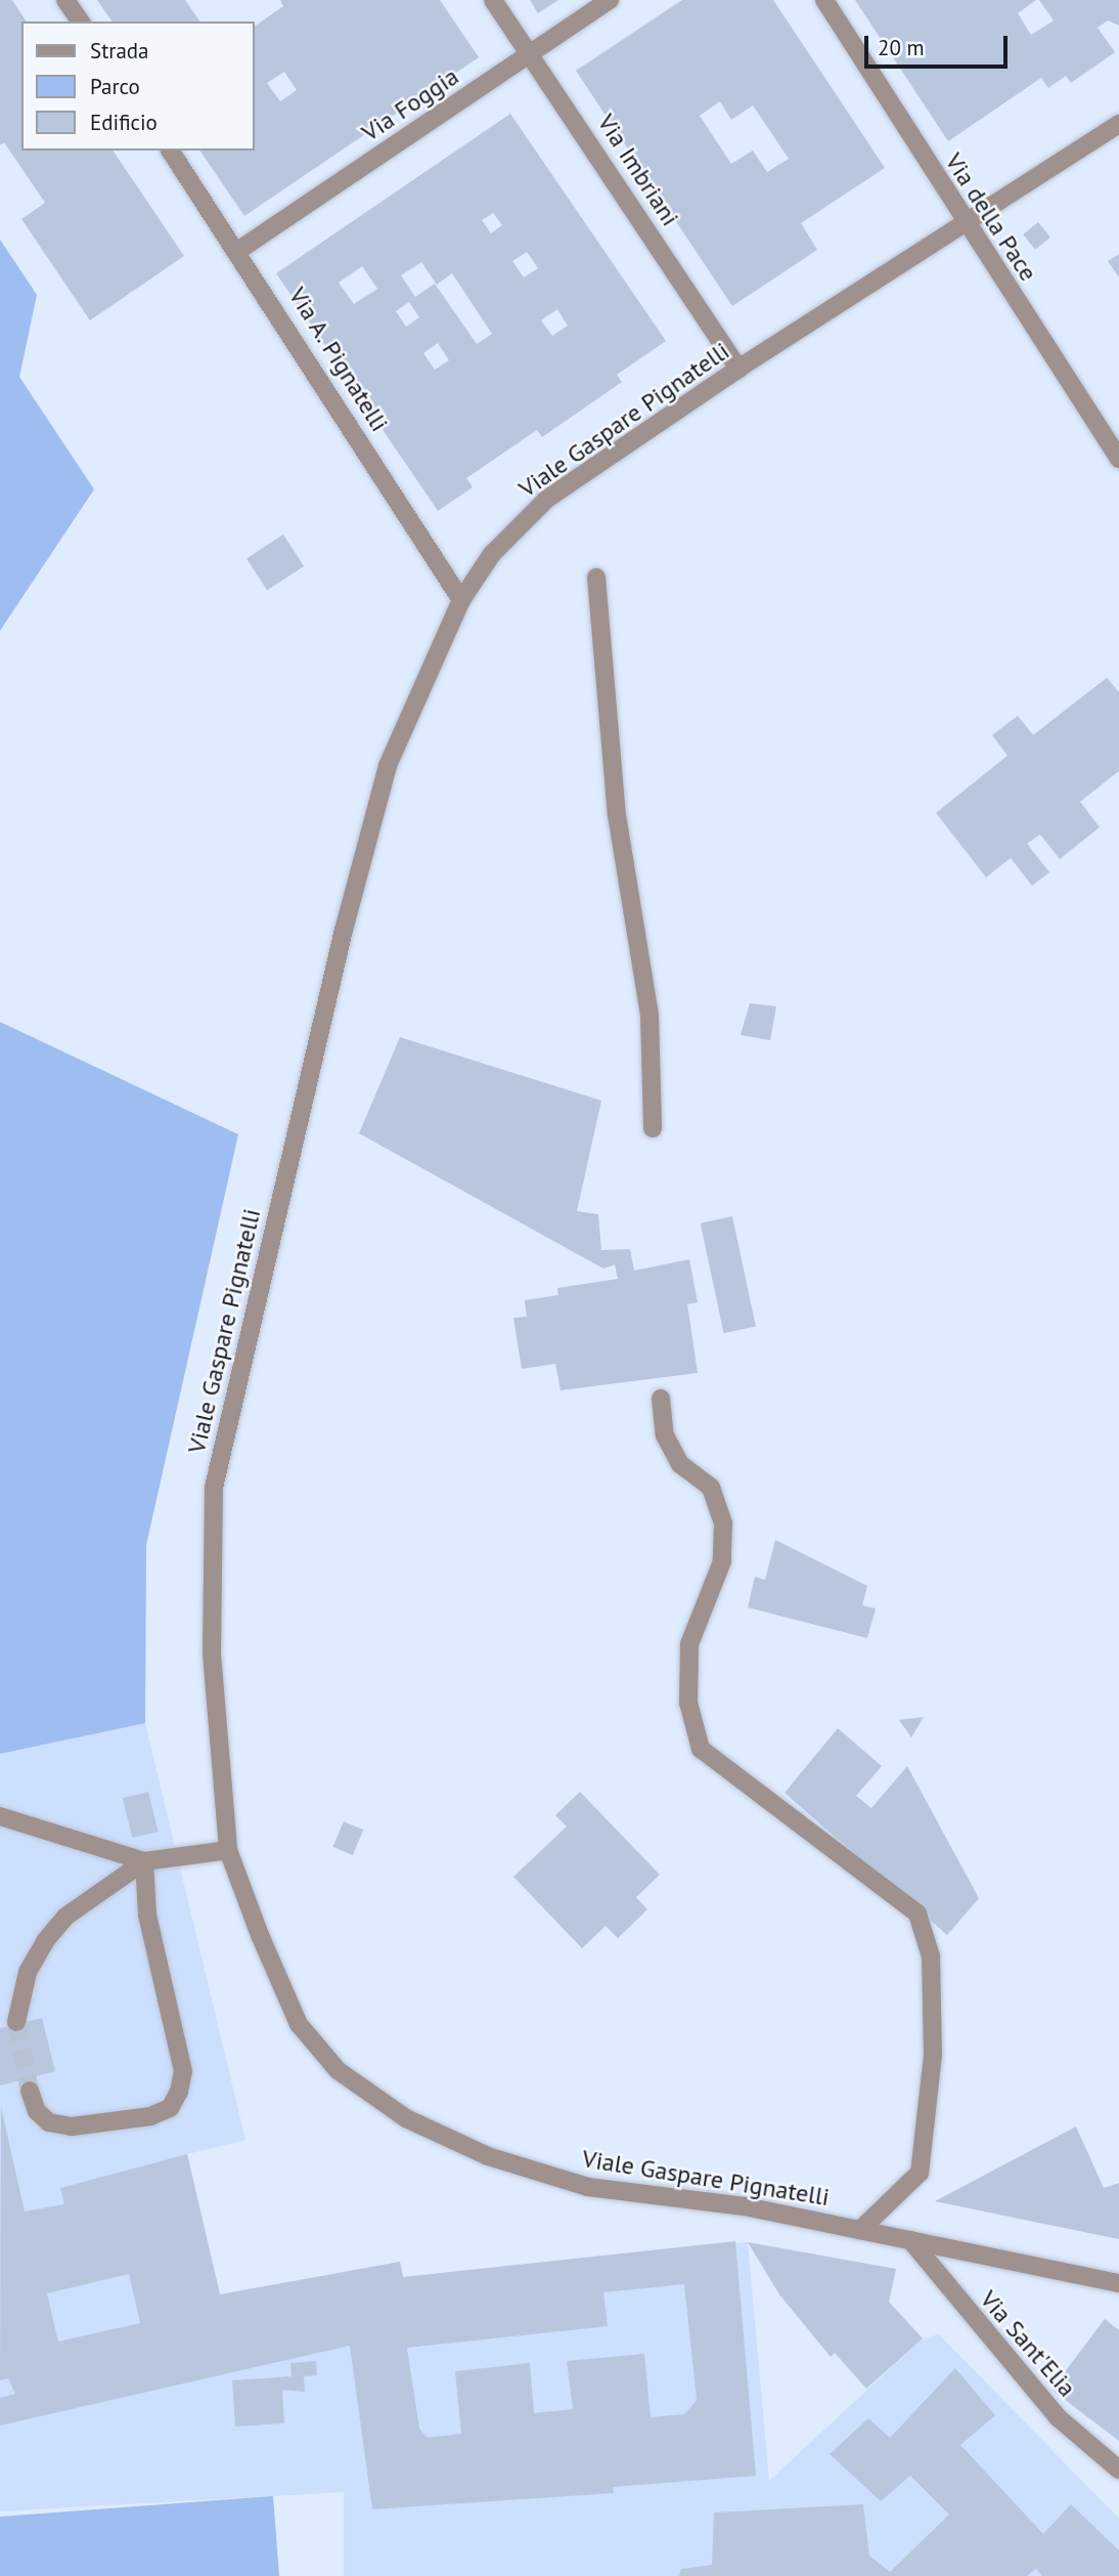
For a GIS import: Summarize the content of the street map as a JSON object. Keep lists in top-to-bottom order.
{
  "streets": {
    "street": [
      "Via Foggia",
      "Via Imbriani",
      "Via della Pace",
      "Via A. Pignatelli",
      "Viale Gaspare Pignatelli",
      "Via Sant'Elia"
    ]
  },
  "crossings": [
    ["Via Foggia", "Via Imbriani"],
    ["Via Foggia", "Via A. Pignatelli"],
    ["Via Imbriani", "Viale Gaspare Pignatelli"],
    ["Via della Pace", "Viale Gaspare Pignatelli"],
    ["Via A. Pignatelli", "Viale Gaspare Pignatelli"],
    ["Viale Gaspare Pignatelli", "Via Sant'Elia"]
  ],
  "legend": ["Strada", "Parco", "Edificio"],
  "scale_bar": "20 m"
}
